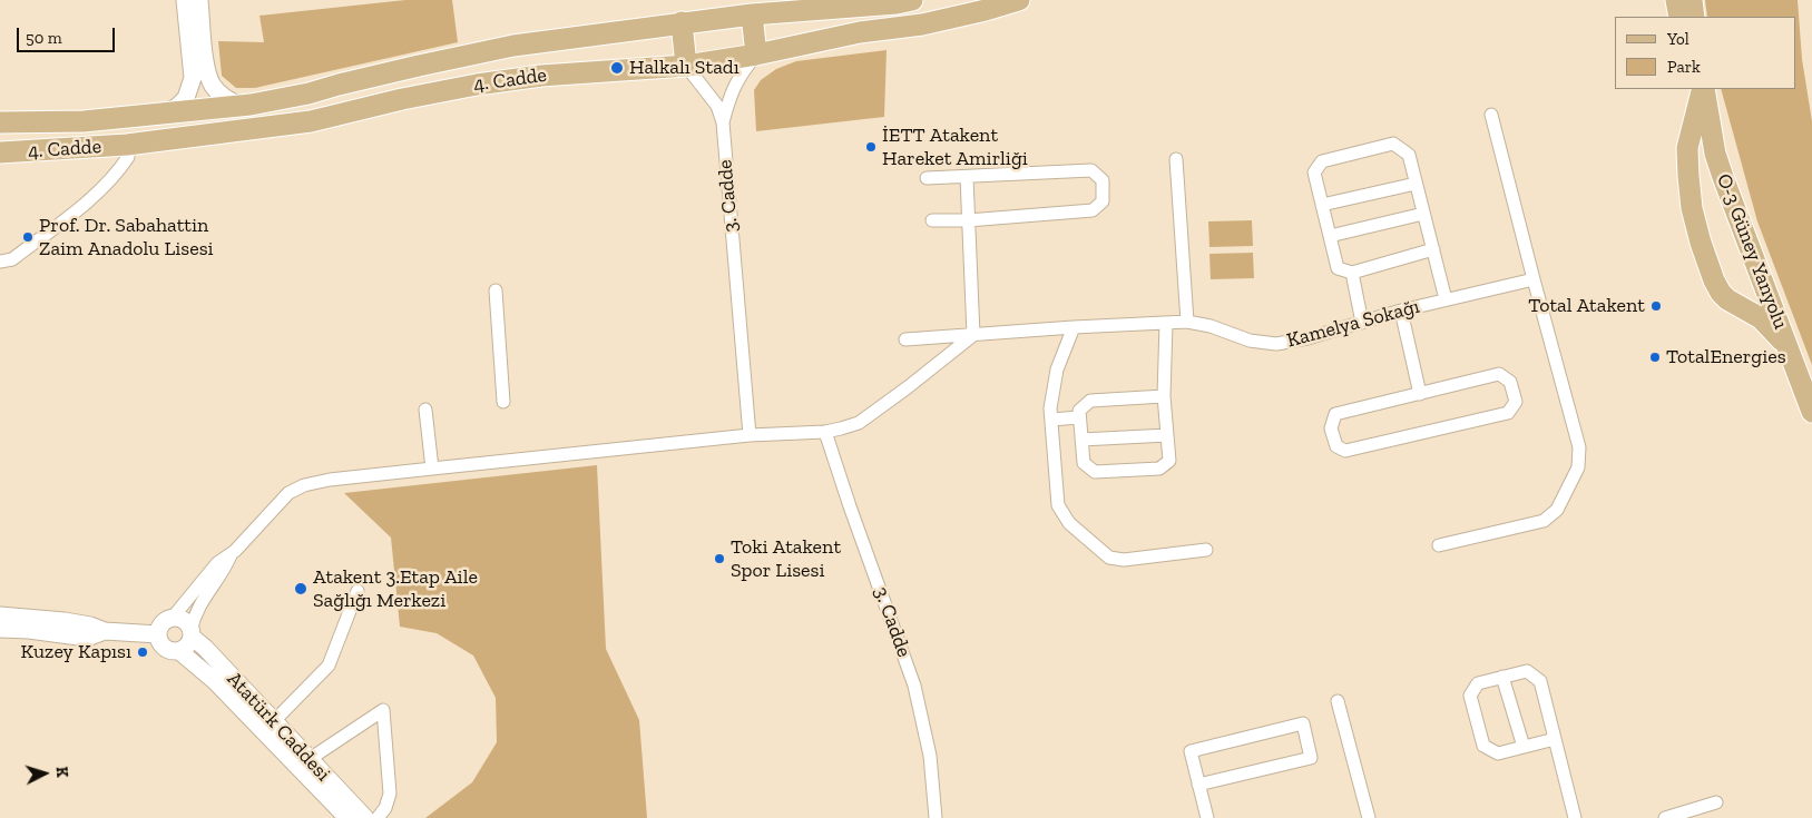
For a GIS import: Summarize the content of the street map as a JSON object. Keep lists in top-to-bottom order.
{
  "streets": {
    "main road": ["4. Cadde", "O-3 Güney Yanyolu"],
    "street": ["3. Cadde", "Kamelya Sokağı", "Atatürk Caddesi"]
  },
  "places": [
    "Halkalı Stadı",
    "İETT Atakent Hareket Amirliği",
    "Prof. Dr. Sabahattin Zaim Anadolu Lisesi",
    "Total Atakent",
    "TotalEnergies",
    "Toki Atakent Spor Lisesi",
    "Atakent 3.Etap Aile Sağlığı Merkezi",
    "Kuzey Kapısı"
  ],
  "legend": ["Yol", "Park"],
  "scale_bar": "50 m",
  "north": "right"
}
